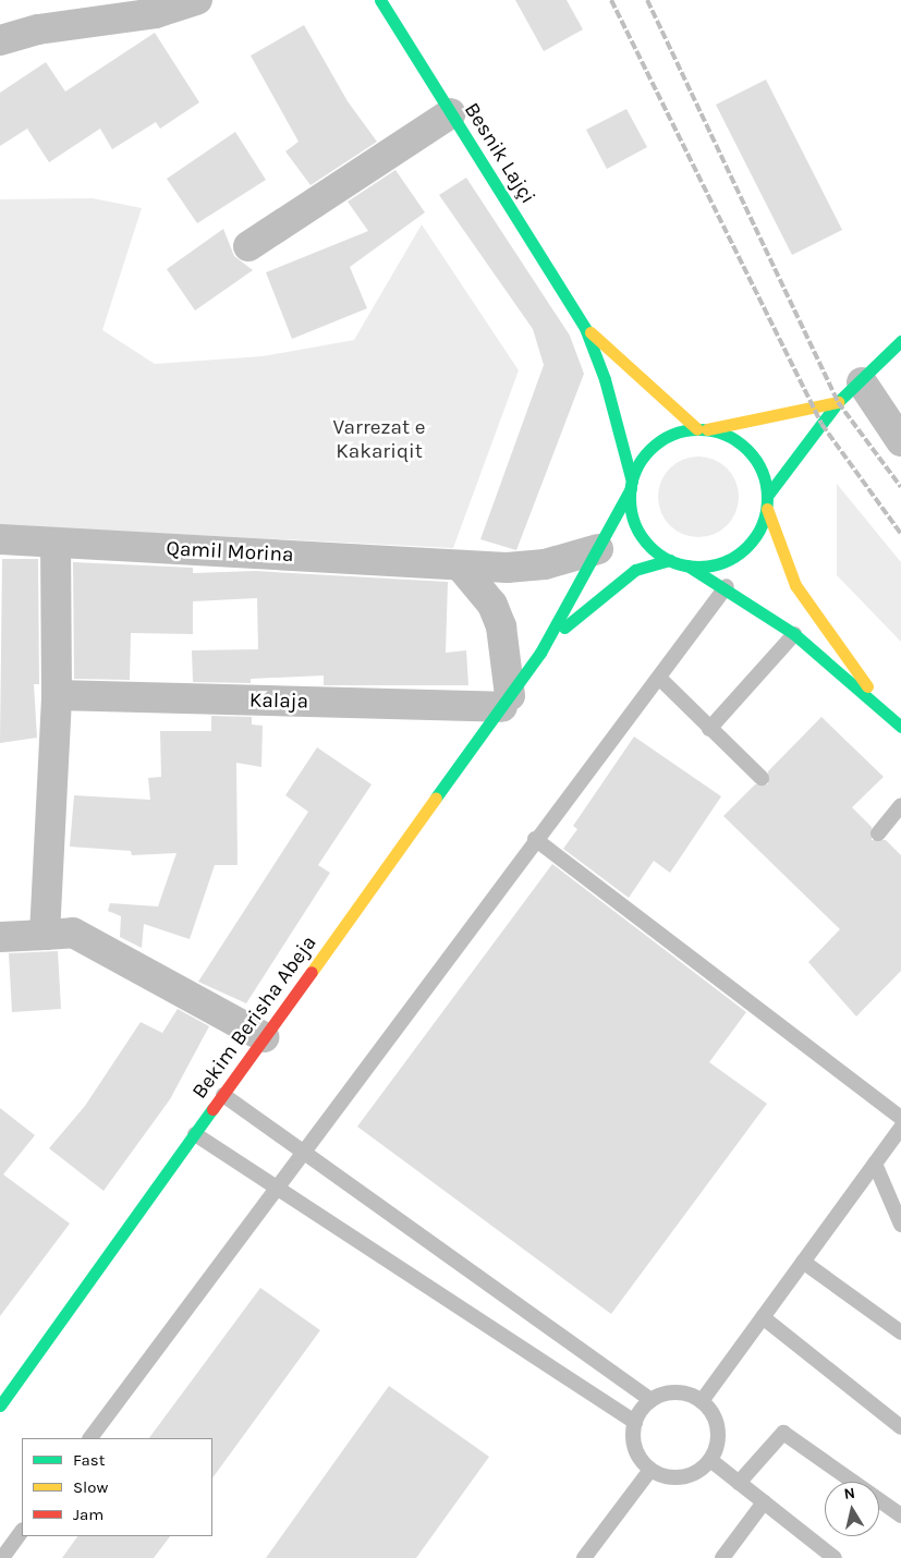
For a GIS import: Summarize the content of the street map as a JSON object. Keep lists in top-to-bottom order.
{
  "streets": {
    "main road": ["Besnik Lajçi", "Bekim Berisha Abeja"],
    "street": ["Qamil Morina", "Kalaja"]
  },
  "crossings": [
    ["Besnik Lajçi", "Bekim Berisha Abeja"],
    ["Qamil Morina", "Bekim Berisha Abeja"],
    ["Kalaja", "Bekim Berisha Abeja"]
  ],
  "parks": ["Varrezat e Kakariqit"],
  "legend": ["Fast", "Slow", "Jam"],
  "north": "top"
}
